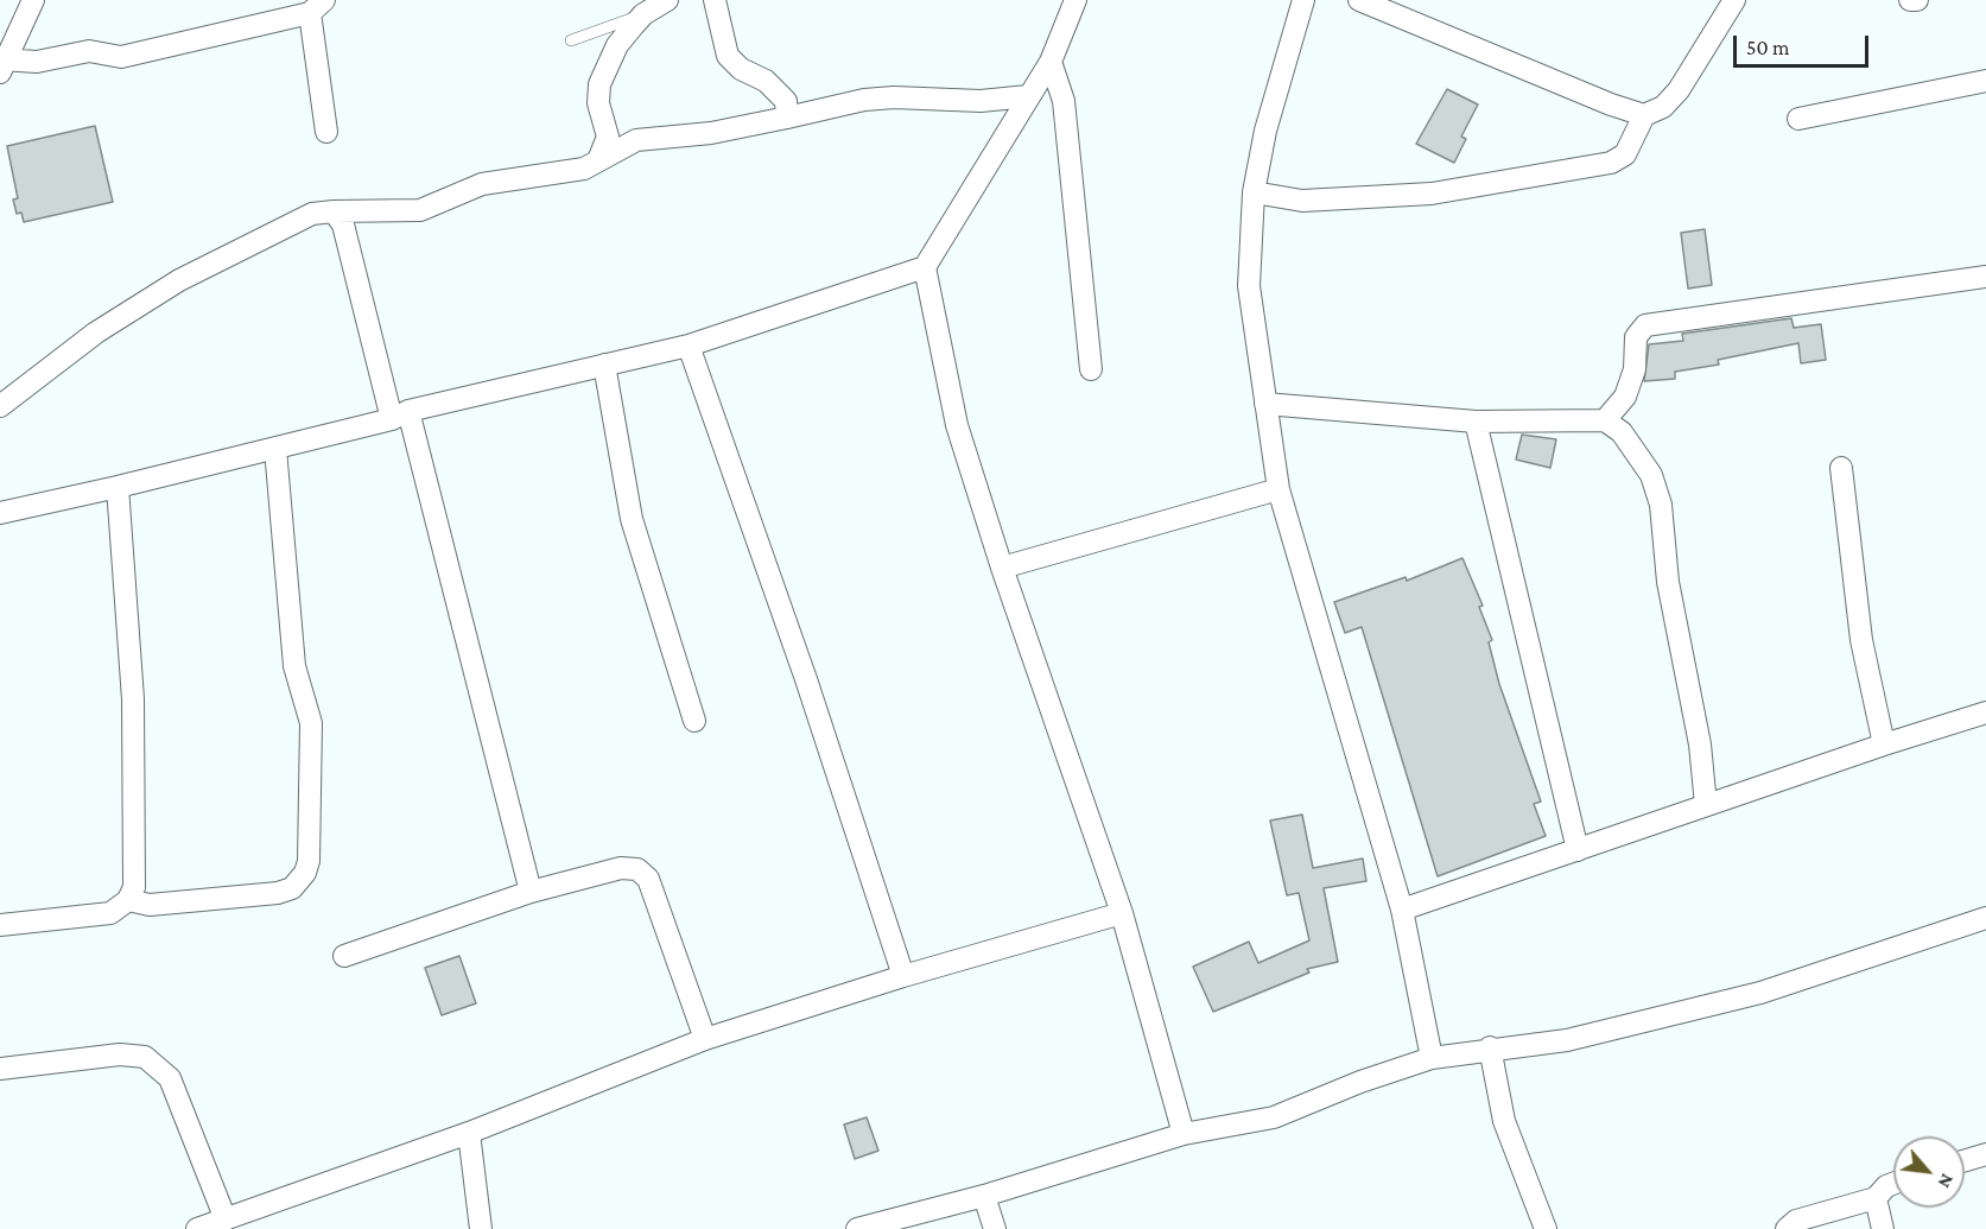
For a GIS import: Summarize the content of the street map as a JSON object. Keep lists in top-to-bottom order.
{
  "scale_bar": "50 m",
  "north": "bottom right"
}
